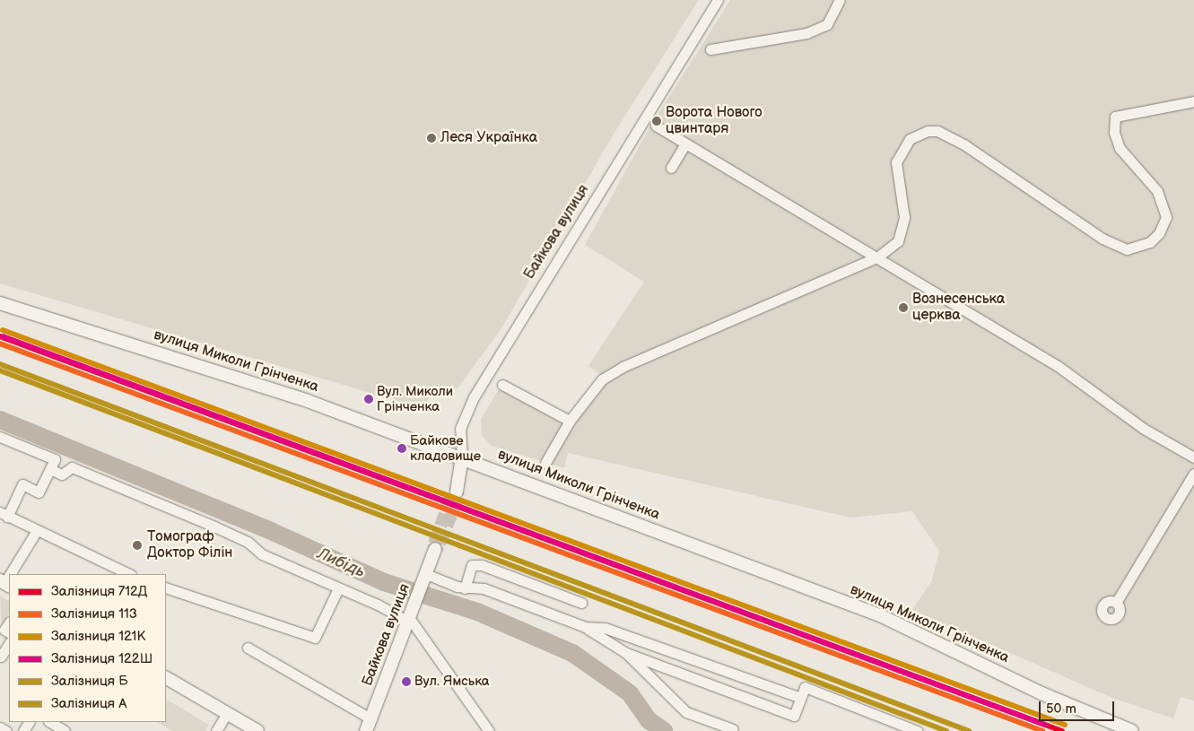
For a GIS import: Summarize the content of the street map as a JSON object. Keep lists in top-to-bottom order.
{
  "streets": {
    "main road": ["Байкова вулиця", "вулиця Миколи Грінченка"]
  },
  "crossings": [
    ["Байкова вулиця", "вулиця Миколи Грінченка"]
  ],
  "water": ["Либідь"],
  "places": [
    "Ворота Нового цвинтаря",
    "Леся Українка",
    "Вознесенська церква",
    "Вул. Миколи Грінченка",
    "Байкове кладовище",
    "Томограф Доктор Філін",
    "Вул. Ямська"
  ],
  "lines": [
    "rail line 121К",
    "rail line 712Д",
    "rail line 122Ш",
    "rail line 113",
    "rail line Б",
    "rail line A"
  ],
  "legend": [
    "Залізниця 712Д",
    "Залізниця 113",
    "Залізниця 121К",
    "Залізниця 122Ш",
    "Залізниця Б",
    "Залізниця A"
  ],
  "scale_bar": "50 m"
}
